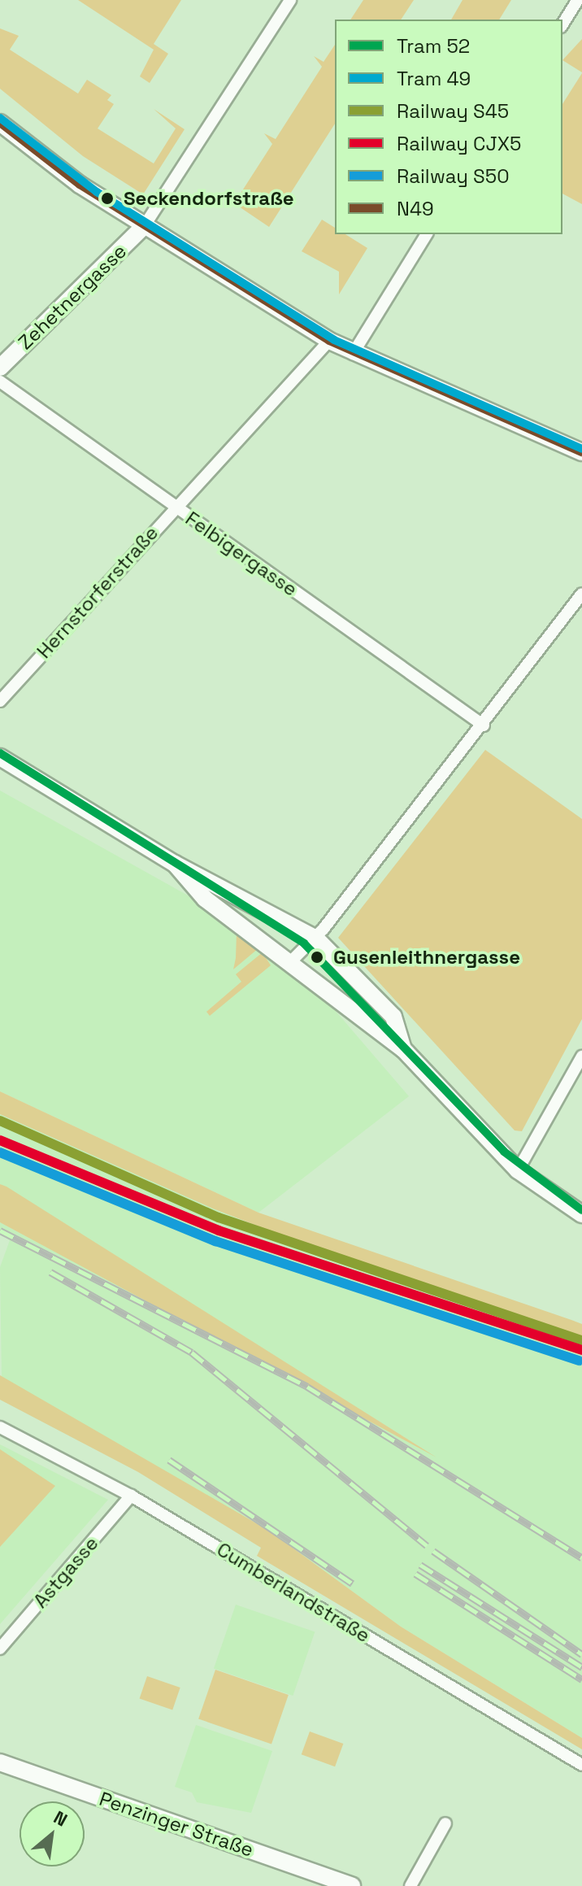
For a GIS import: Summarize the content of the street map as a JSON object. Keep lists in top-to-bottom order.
{
  "streets": {
    "main road": ["Zehetnergasse", "Penzinger Straße"],
    "street": [
      "Felbigergasse",
      "Hernstorferstraße",
      "Astgasse",
      "Cumberlandstraße"
    ]
  },
  "crossings": [
    ["Felbigergasse", "Hernstorferstraße"],
    ["Astgasse", "Cumberlandstraße"]
  ],
  "places": ["Seckendorfstraße", "Gusenleithnergasse"],
  "lines": [
    "tram line 49",
    "transit line N49",
    "tram line 52",
    "rail line S45",
    "rail line CJX5",
    "rail line S50"
  ],
  "legend": [
    "Tram 52",
    "Tram 49",
    "Railway S45",
    "Railway CJX5",
    "Railway S50",
    "N49"
  ],
  "north": "top right"
}
